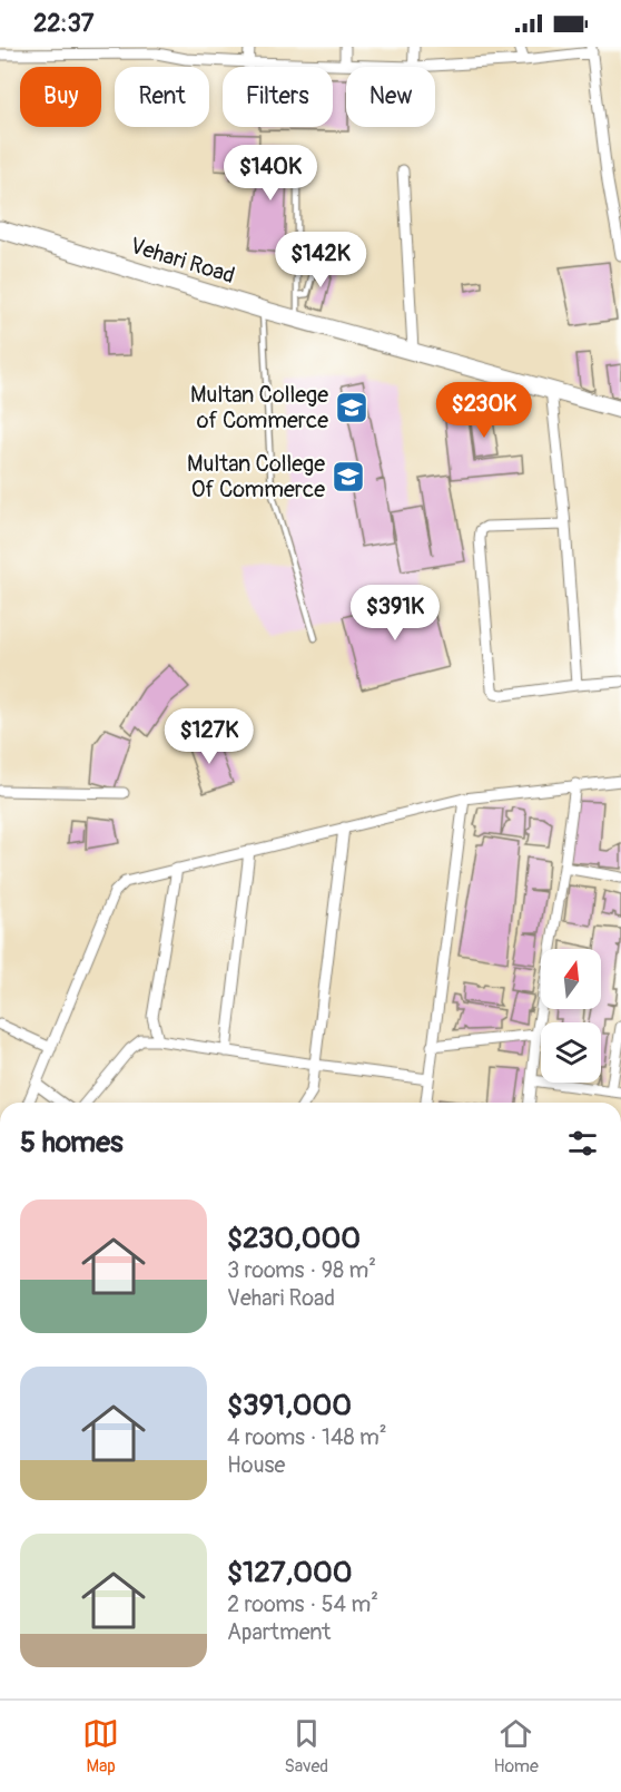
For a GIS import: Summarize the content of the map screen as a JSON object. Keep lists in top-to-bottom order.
{
  "streets": {
    "main road": ["Vehari Road"]
  },
  "places": {
    "school or university": ["Multan College of Commerce", "Multan College Of Commerce"]
  },
  "north": "top",
  "page": {
    "status": "22:37",
    "chip": [
      "Buy",
      "Rent",
      "Filters",
      "New"
    ],
    "price": [
      "$140K",
      "$142K",
      "$230K",
      "$391K",
      "$127K"
    ],
    "heading": "5 homes",
    "list": [
      {
        "name": "$230,000",
        "note": "3 rooms · 98 m² · Vehari Road"
      },
      {
        "name": "$391,000",
        "note": "4 rooms · 148 m² · House"
      },
      {
        "name": "$127,000",
        "note": "2 rooms · 54 m² · Apartment"
      }
    ],
    "tabs": ["Map", "Saved", "Home"]
  }
}
